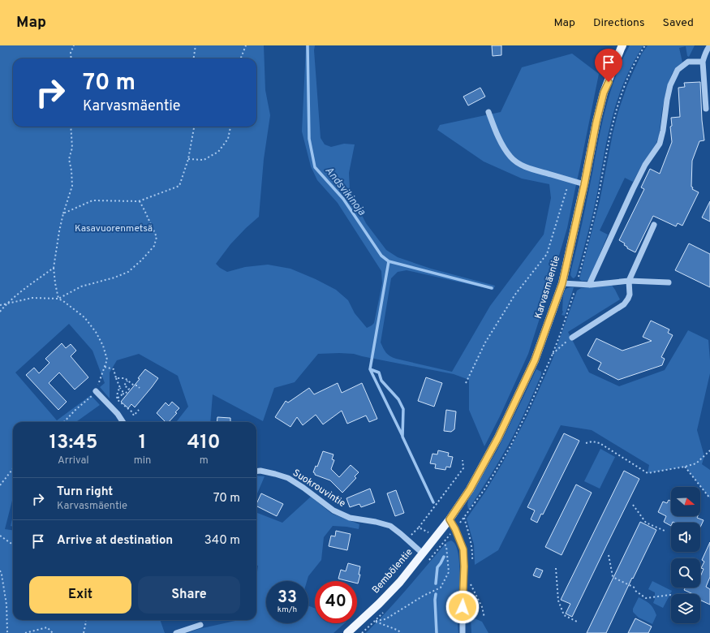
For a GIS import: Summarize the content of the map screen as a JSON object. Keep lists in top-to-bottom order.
{
  "streets": {
    "main road": ["Karvasmäentie", "Bembölentie"],
    "street": ["Suokrouvintie"]
  },
  "crossings": [
    ["Karvasmäentie", "Bembölentie"],
    ["Suokrouvintie", "Bembölentie"]
  ],
  "water": ["Andsvikinoja"],
  "parks": ["Kasavuorenmetsä"],
  "north": "right",
  "page": {
    "header": "Map",
    "nav": ["Map", "Directions", "Saved"],
    "turn": ["70 m", "Karvasmäentie"],
    "eta": [
      "13:45",
      "Arrival",
      "1",
      "min",
      "410",
      "m"
    ],
    "list": [
      {
        "name": "Turn right",
        "note": "Karvasmäentie",
        "value": "70 m"
      },
      {
        "name": "Arrive at destination",
        "value": "340 m"
      }
    ],
    "buttons": ["Exit", "Share"],
    "speed": "33 km/h",
    "limit": "40"
  }
}
